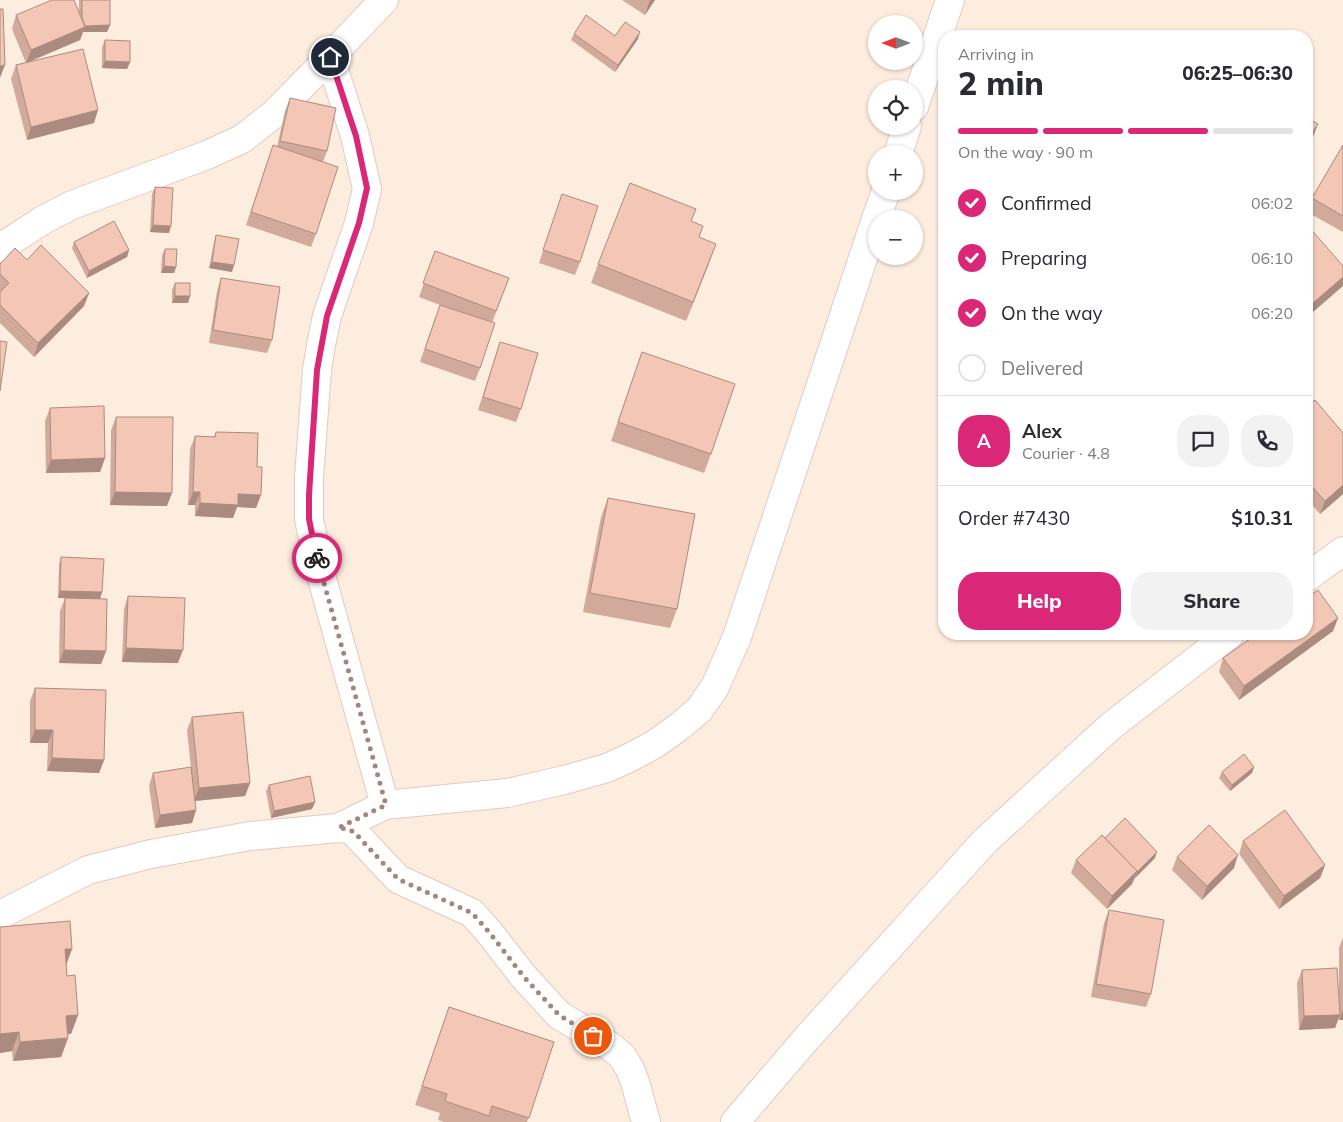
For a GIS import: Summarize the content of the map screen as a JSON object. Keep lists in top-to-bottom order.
{
  "north": "left",
  "page": {
    "map_buttons": ["+", "−"],
    "heading": ["2 min", "Arriving in", "06:25–06:30"],
    "panel": [
      "Alex",
      "Courier · 4.8",
      "Order #7430",
      "$10.31"
    ],
    "bar": "On the way · 90 m",
    "list": [
      ["Confirmed", "06:02"],
      ["Preparing", "06:10"],
      ["On the way", "06:20"],
      "Delivered"
    ],
    "round": "A",
    "buttons": ["Help", "Share"]
  }
}
